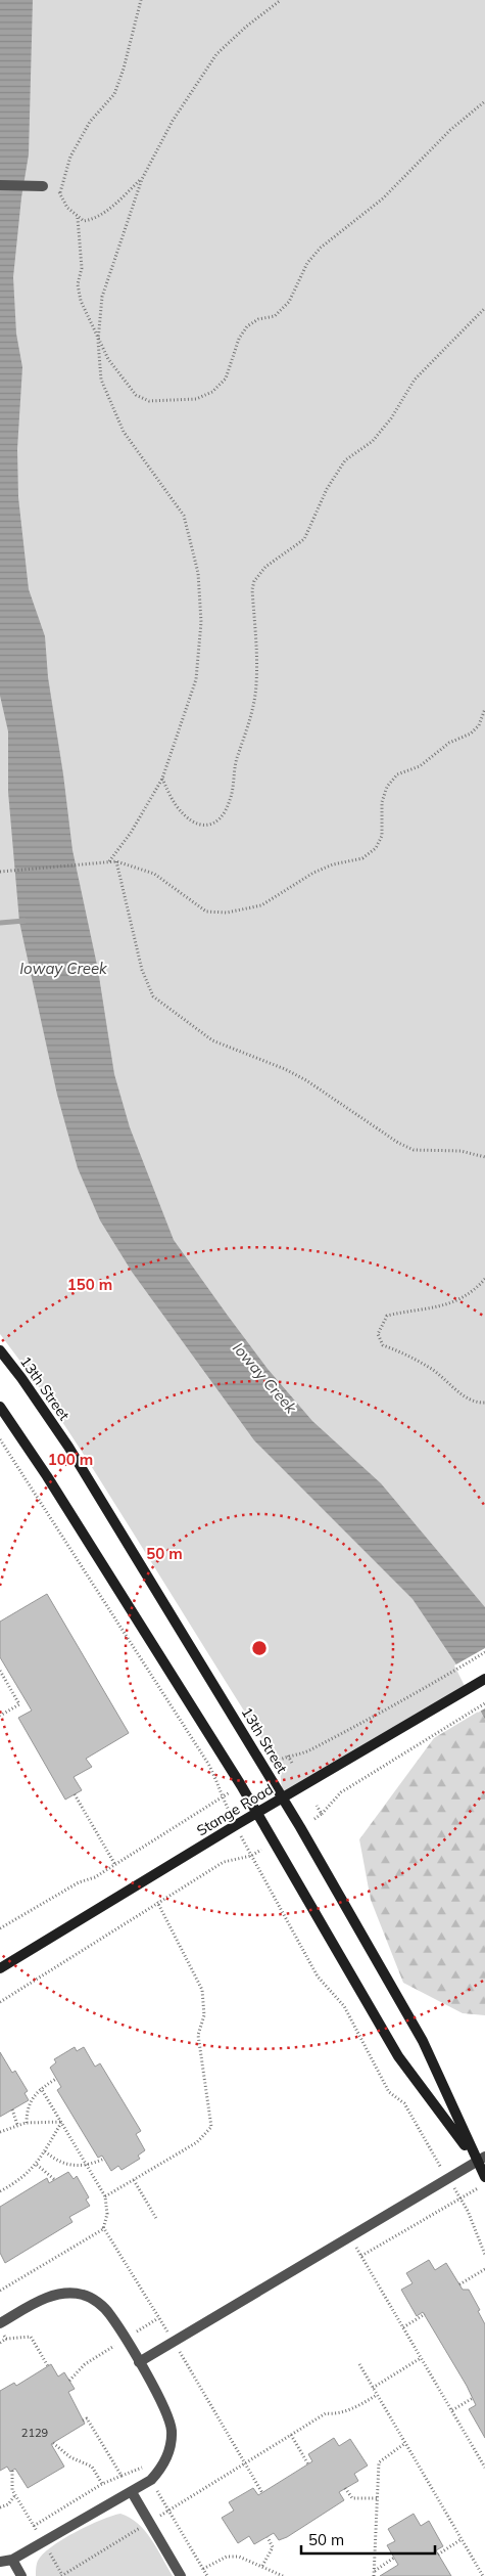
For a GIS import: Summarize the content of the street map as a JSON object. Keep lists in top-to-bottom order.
{
  "streets": {
    "main road": ["13th Street", "Stange Road"]
  },
  "crossings": [
    ["13th Street", "Stange Road"]
  ],
  "water": ["Ioway Creek"],
  "house_numbers": ["2129"],
  "scale_bar": "50 m",
  "rings": ["150 m", "100 m", "50 m"]
}
